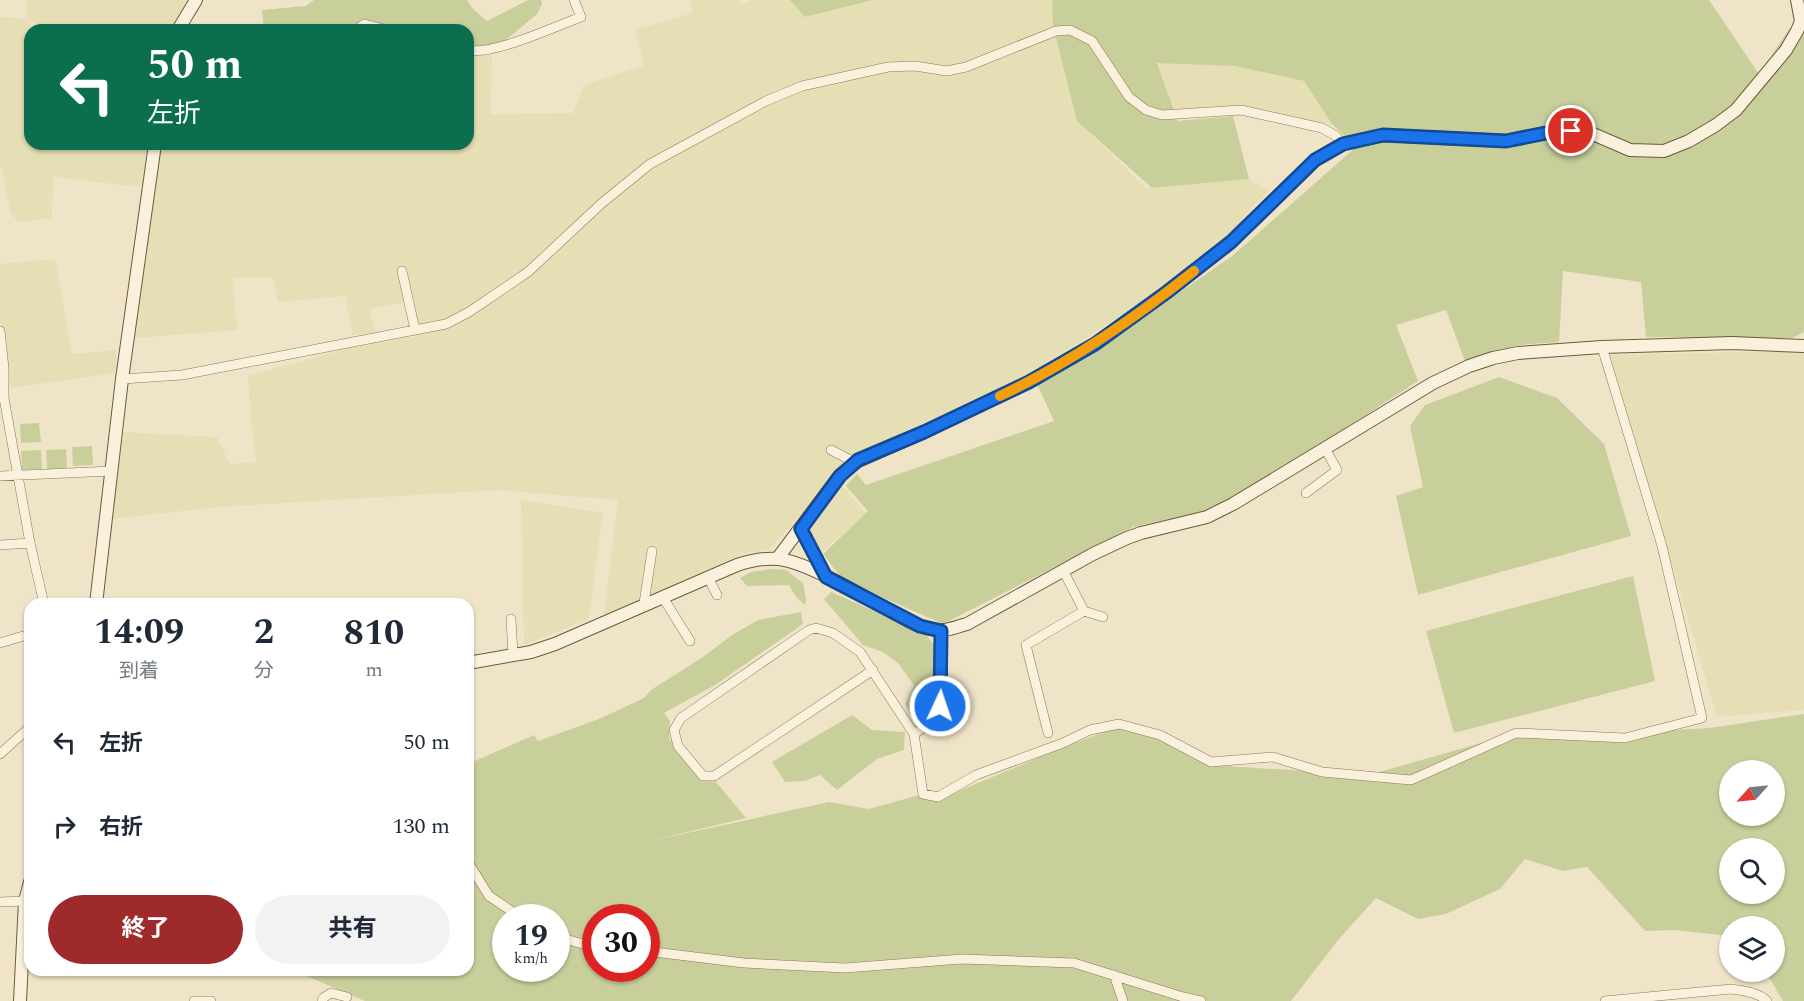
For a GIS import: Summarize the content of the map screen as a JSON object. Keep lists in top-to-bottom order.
{
  "north": "bottom left",
  "page": {
    "turn": ["50 m", "左折"],
    "eta": [
      "14:09",
      "到着",
      "2",
      "分",
      "810",
      "m"
    ],
    "list": [
      {
        "name": "左折",
        "value": "50 m"
      },
      {
        "name": "右折",
        "value": "130 m"
      }
    ],
    "buttons": ["終了", "共有"],
    "speed": "19 km/h",
    "limit": "30"
  }
}
